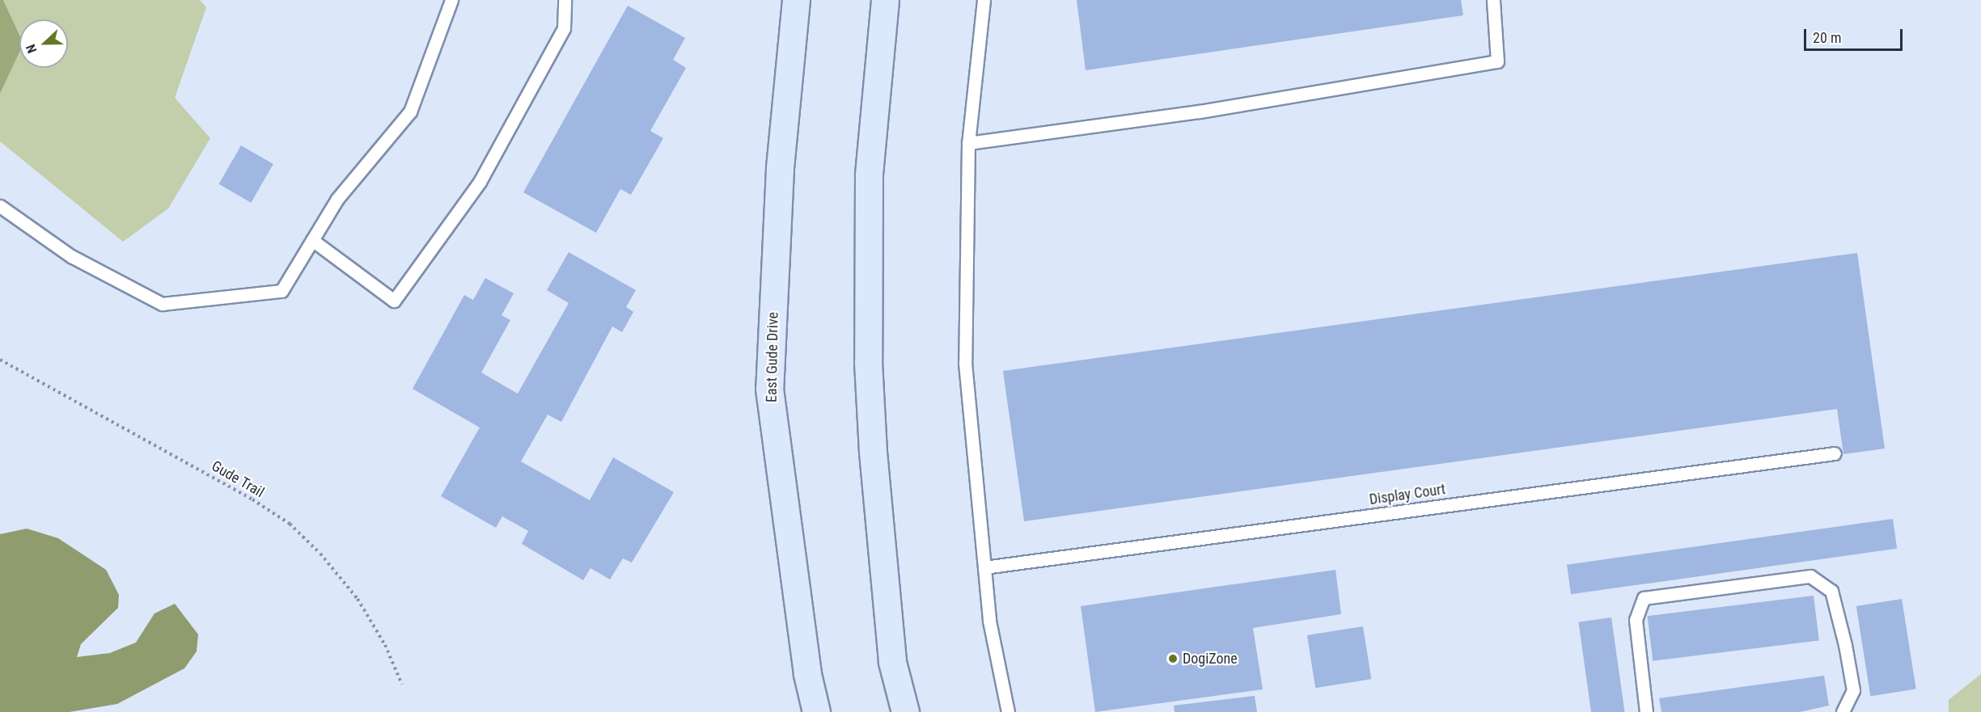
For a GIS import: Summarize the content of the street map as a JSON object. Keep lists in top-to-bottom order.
{
  "streets": {
    "main road": ["East Gude Drive"],
    "lane": ["Display Court"],
    "path": ["Gude Trail"]
  },
  "places": ["DogiZone"],
  "scale_bar": "20 m",
  "north": "left"
}
